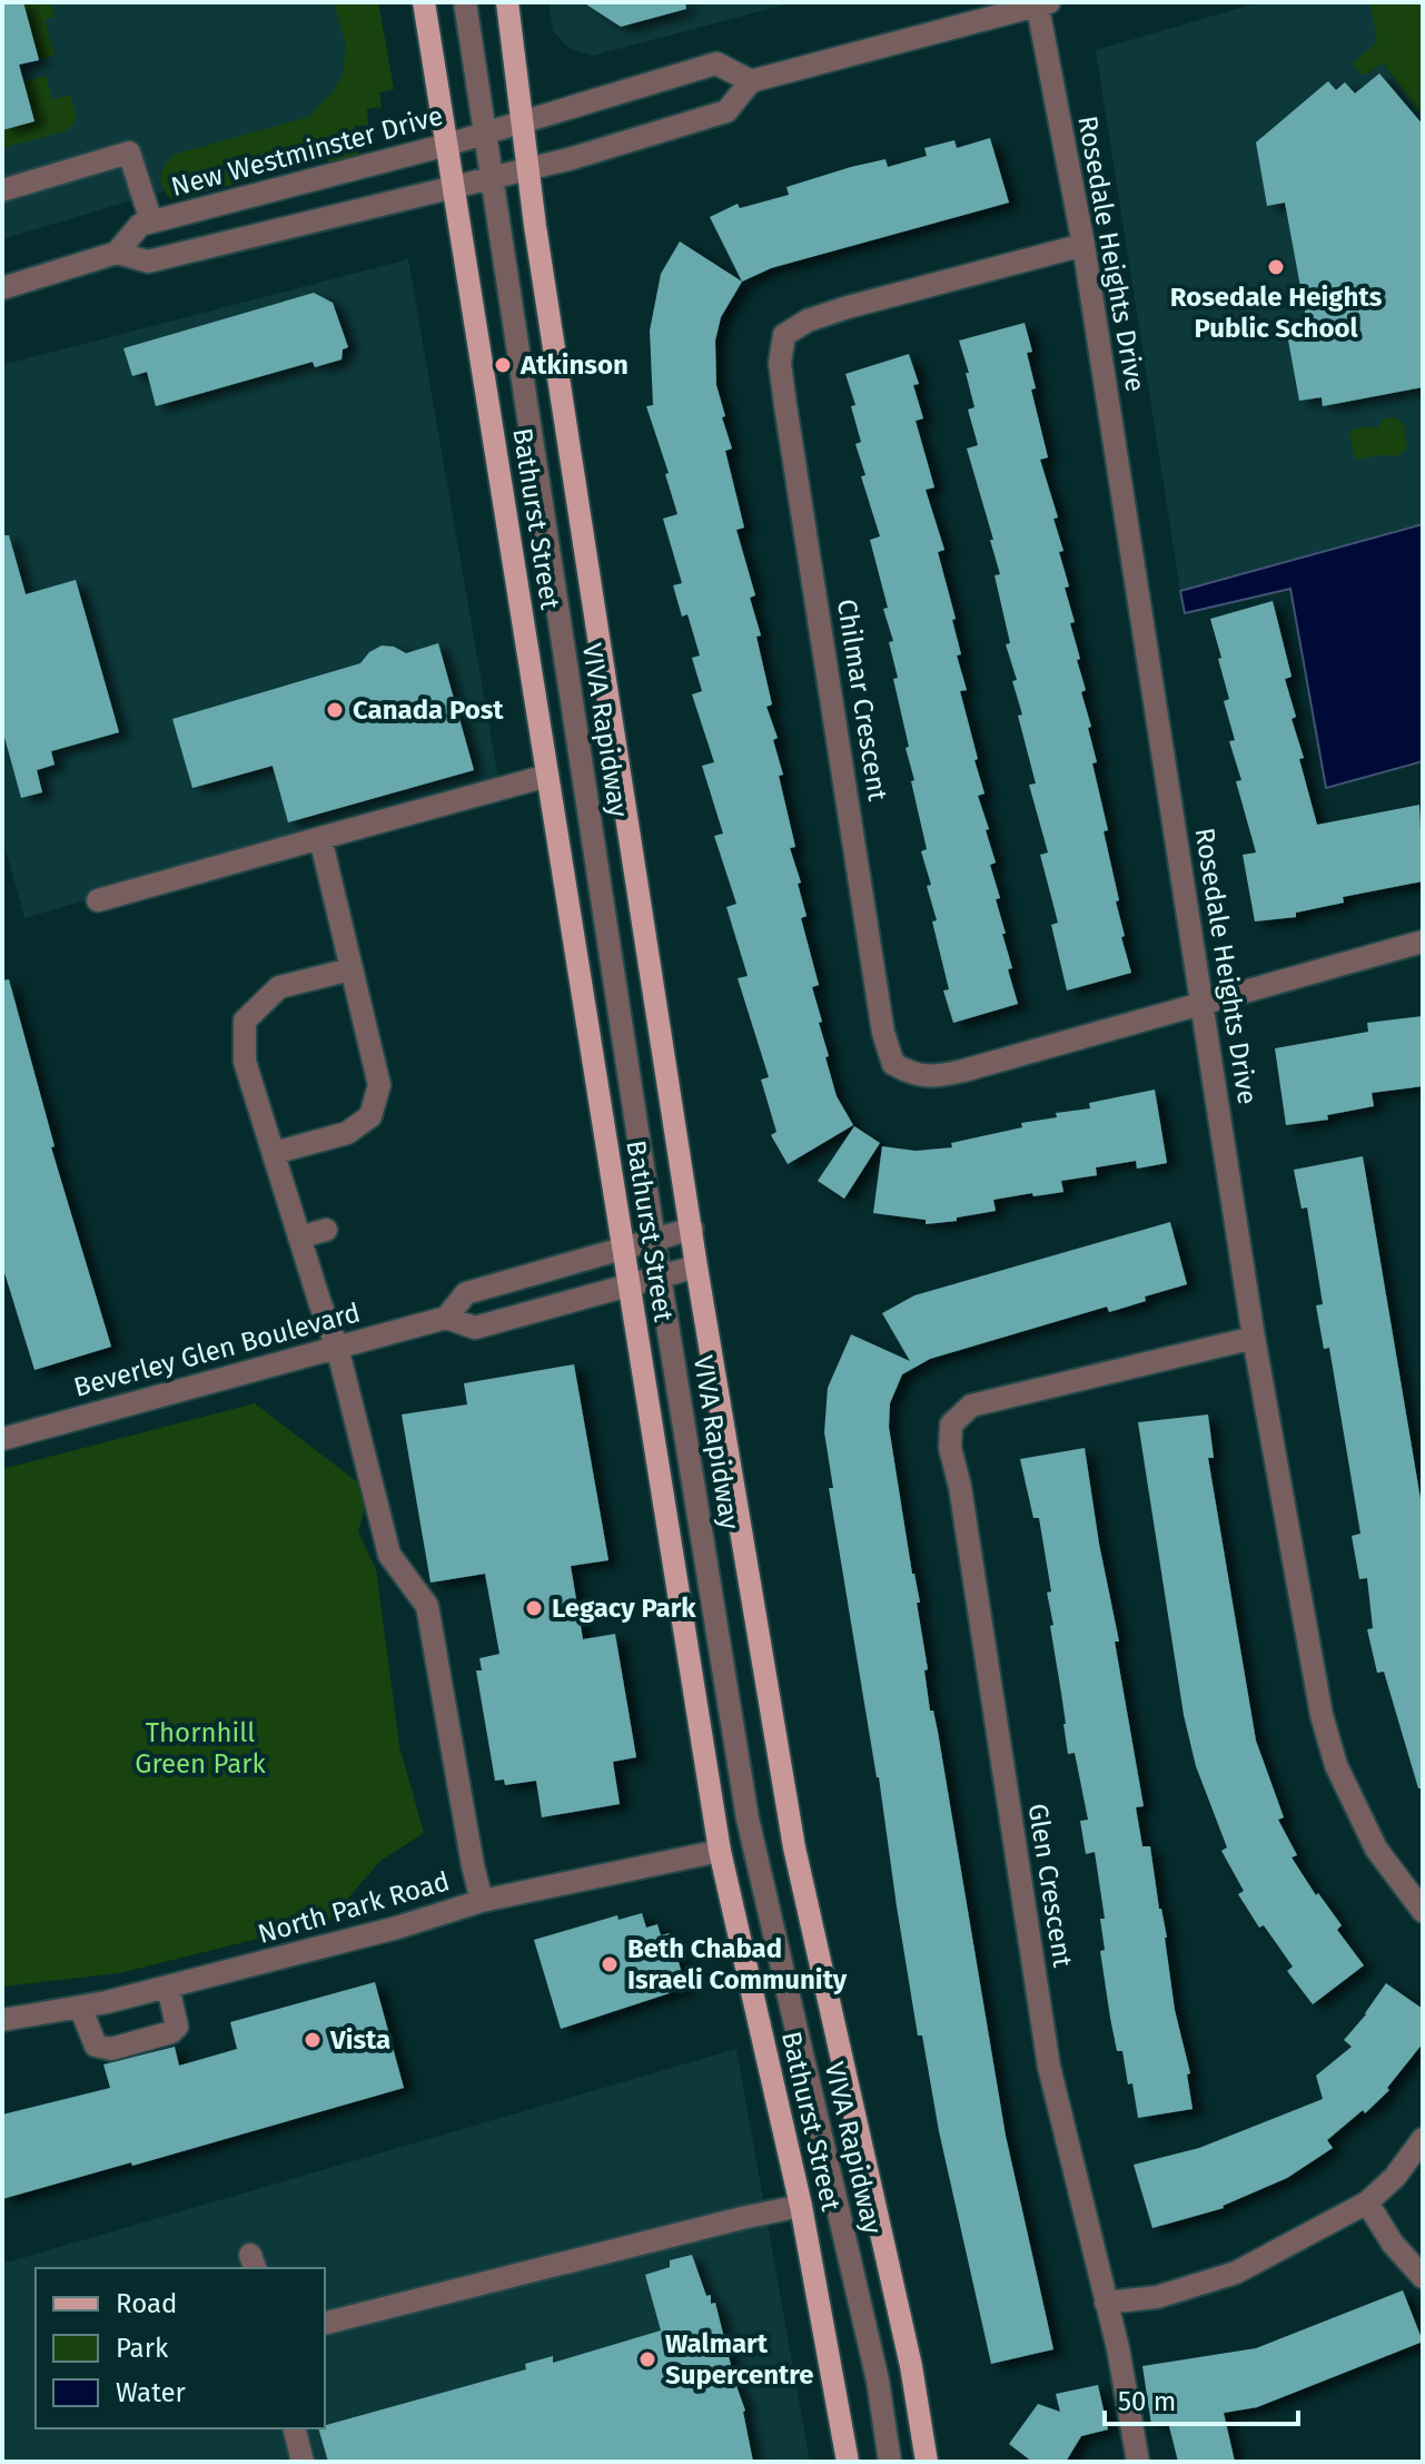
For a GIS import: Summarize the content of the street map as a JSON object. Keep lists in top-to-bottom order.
{
  "streets": {
    "main road": ["Bathurst Street"],
    "street": [
      "New Westminster Drive",
      "Rosedale Heights Drive",
      "Chilmar Crescent",
      "VIVA Rapidway",
      "Beverley Glen Boulevard",
      "Glen Crescent",
      "North Park Road"
    ]
  },
  "crossings": [
    ["New Westminster Drive", "Bathurst Street"],
    ["New Westminster Drive", "VIVA Rapidway"],
    ["Rosedale Heights Drive", "Chilmar Crescent"],
    ["Rosedale Heights Drive", "Glen Crescent"],
    ["Bathurst Street", "Beverley Glen Boulevard"],
    ["Bathurst Street", "North Park Road"],
    ["VIVA Rapidway", "Beverley Glen Boulevard"]
  ],
  "parks": ["Thornhill Green Park"],
  "places": [
    "Rosedale Heights Public School",
    "Atkinson",
    "Canada Post",
    "Legacy Park",
    "Beth Chabad Israeli Community",
    "Vista",
    "Walmart Supercentre"
  ],
  "legend": ["Road", "Park", "Water"],
  "scale_bar": "50 m"
}
